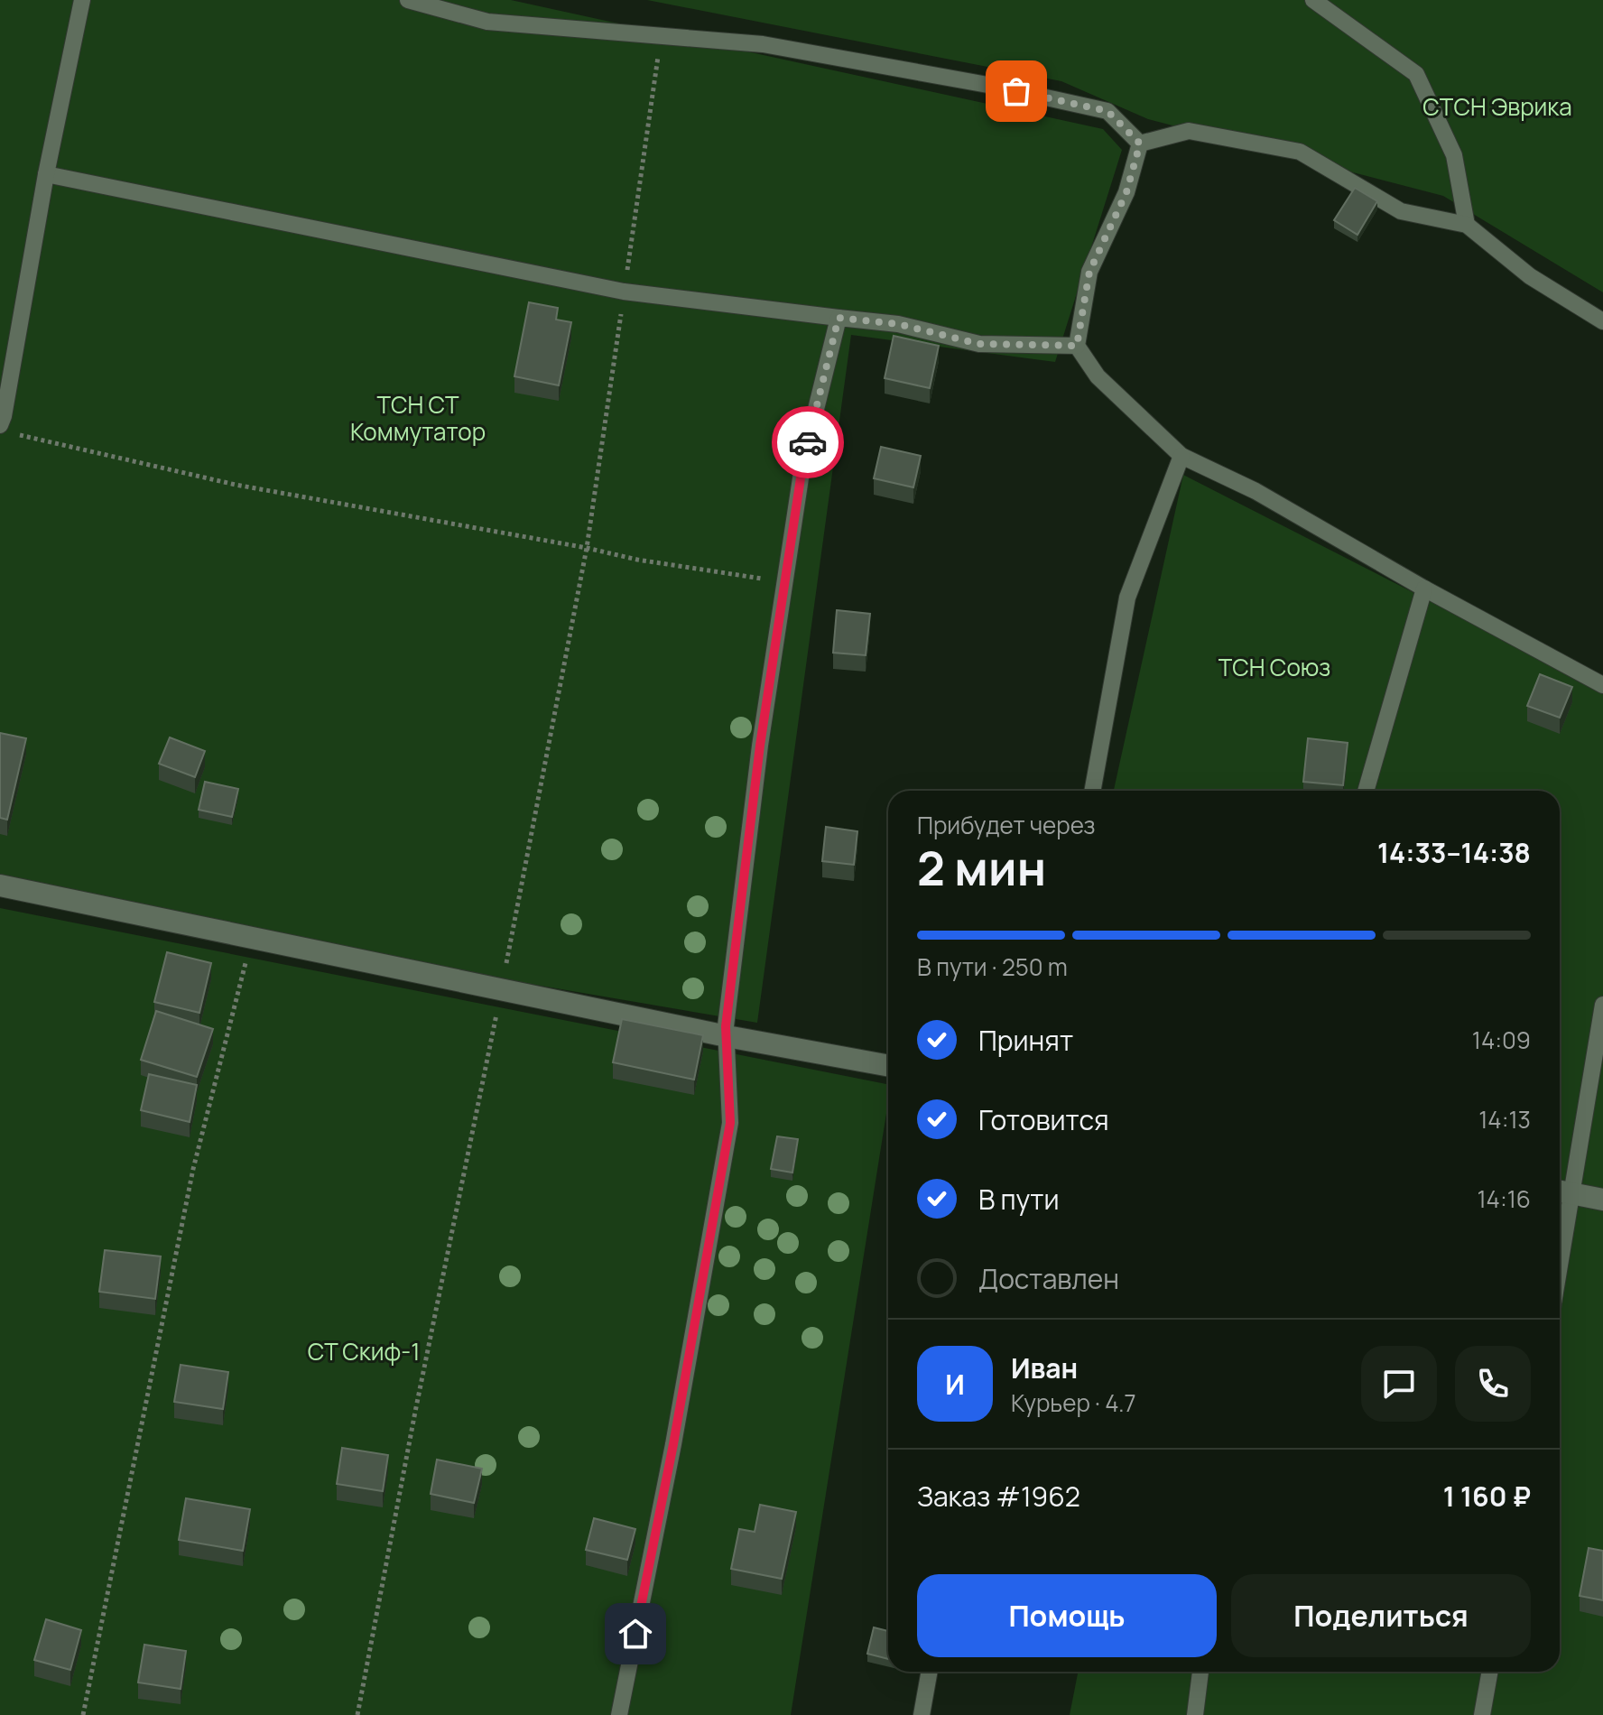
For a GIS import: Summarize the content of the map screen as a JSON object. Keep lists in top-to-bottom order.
{
  "parks": [
    "СТСН Эврика",
    "ТСН СТ Коммутатор",
    "ТСН Союз",
    "СТ Скиф-1"
  ],
  "page": {
    "heading": ["2 мин", "Прибудет через", "14:33–14:38"],
    "panel": [
      "Иван",
      "Курьер · 4.7",
      "Заказ #1962",
      "1 160 ₽"
    ],
    "bar": "В пути · 250 m",
    "list": [
      ["Принят", "14:09"],
      ["Готовится", "14:13"],
      ["В пути", "14:16"],
      "Доставлен"
    ],
    "round": "И",
    "buttons": ["Помощь", "Поделиться"]
  }
}
